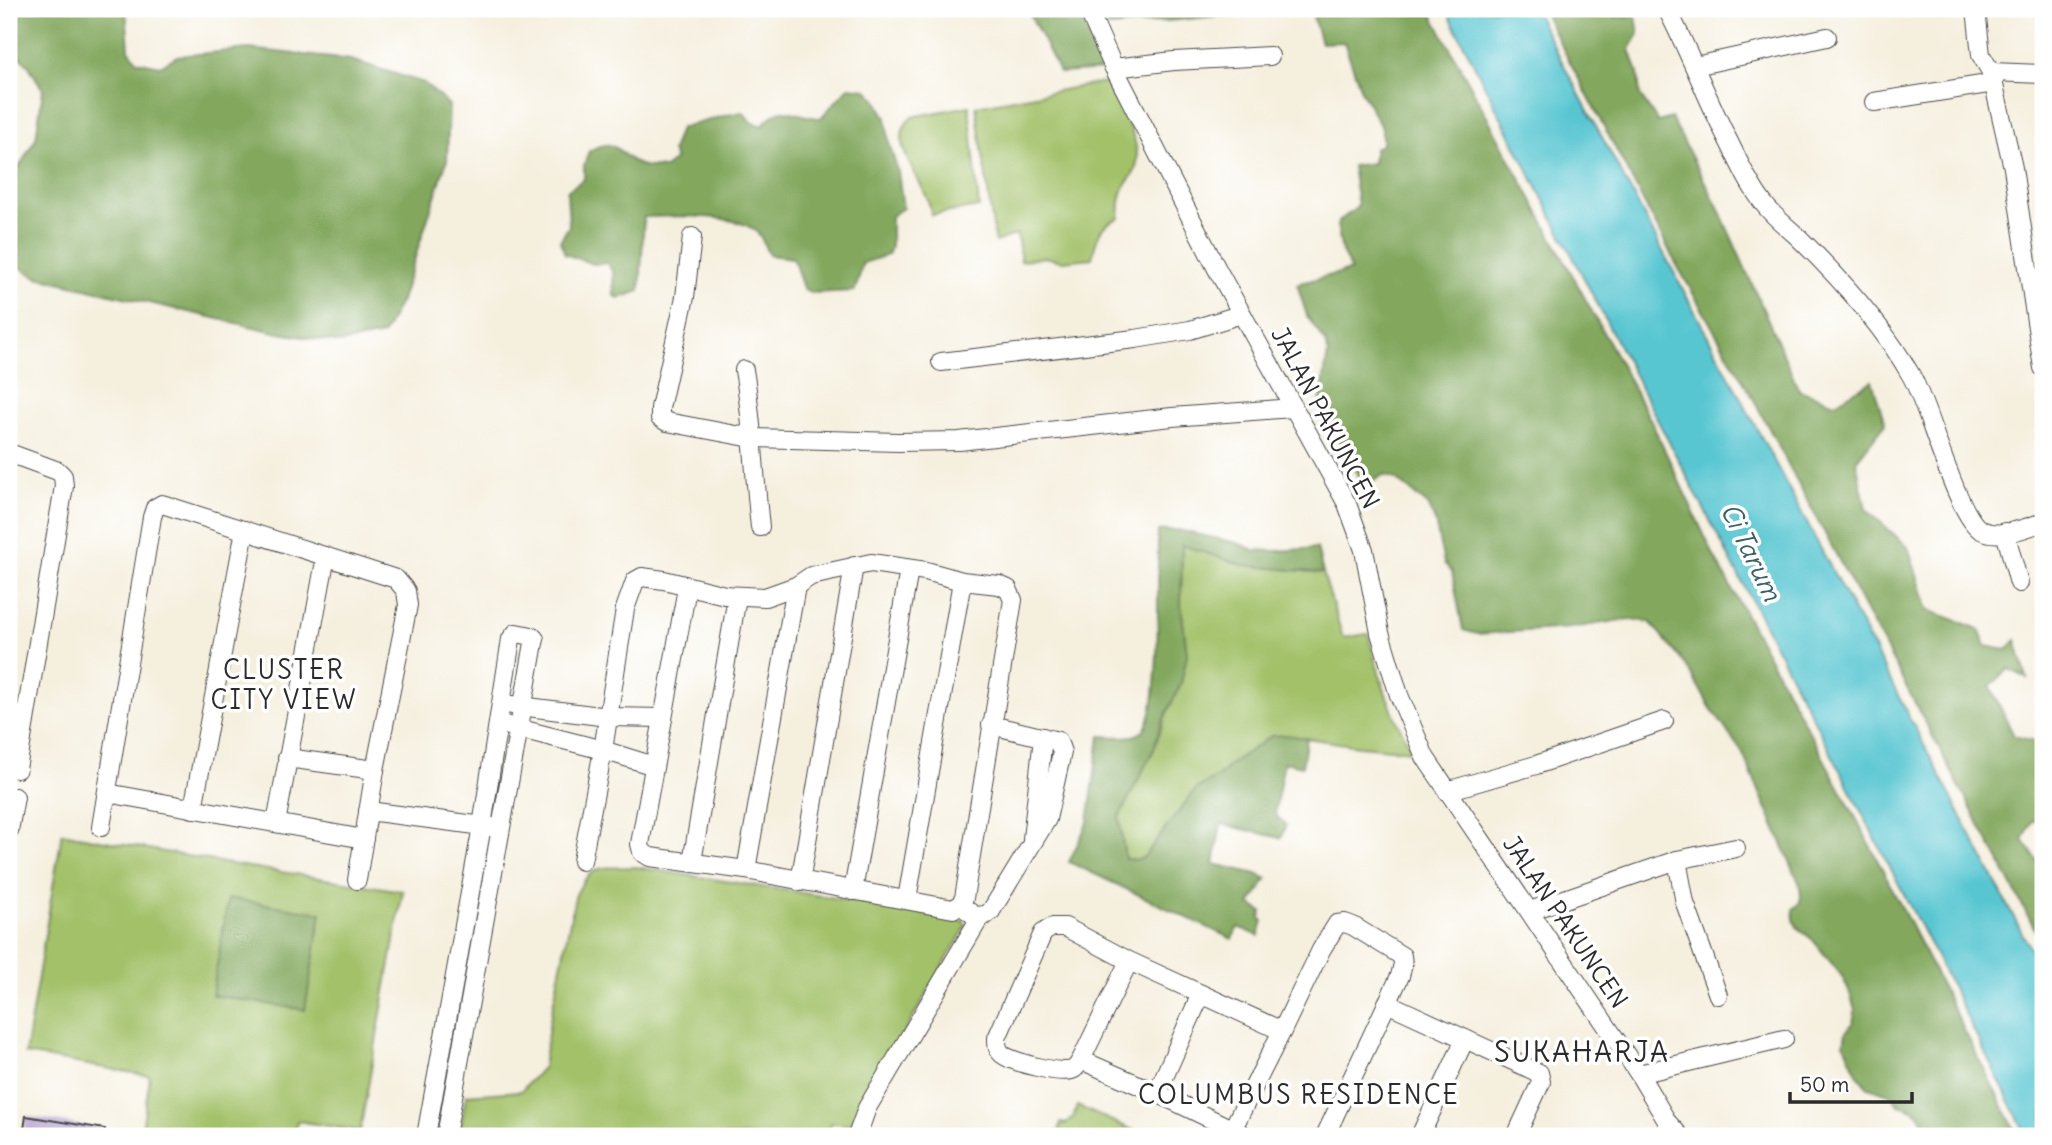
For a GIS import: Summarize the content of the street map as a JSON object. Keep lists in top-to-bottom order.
{
  "streets": {
    "street": ["JALAN PAKUNCEN"]
  },
  "districts": ["CLUSTER CITY VIEW", "SUKAHARJA", "COLUMBUS RESIDENCE"],
  "water": ["Ci Tarum"],
  "scale_bar": "50 m"
}
